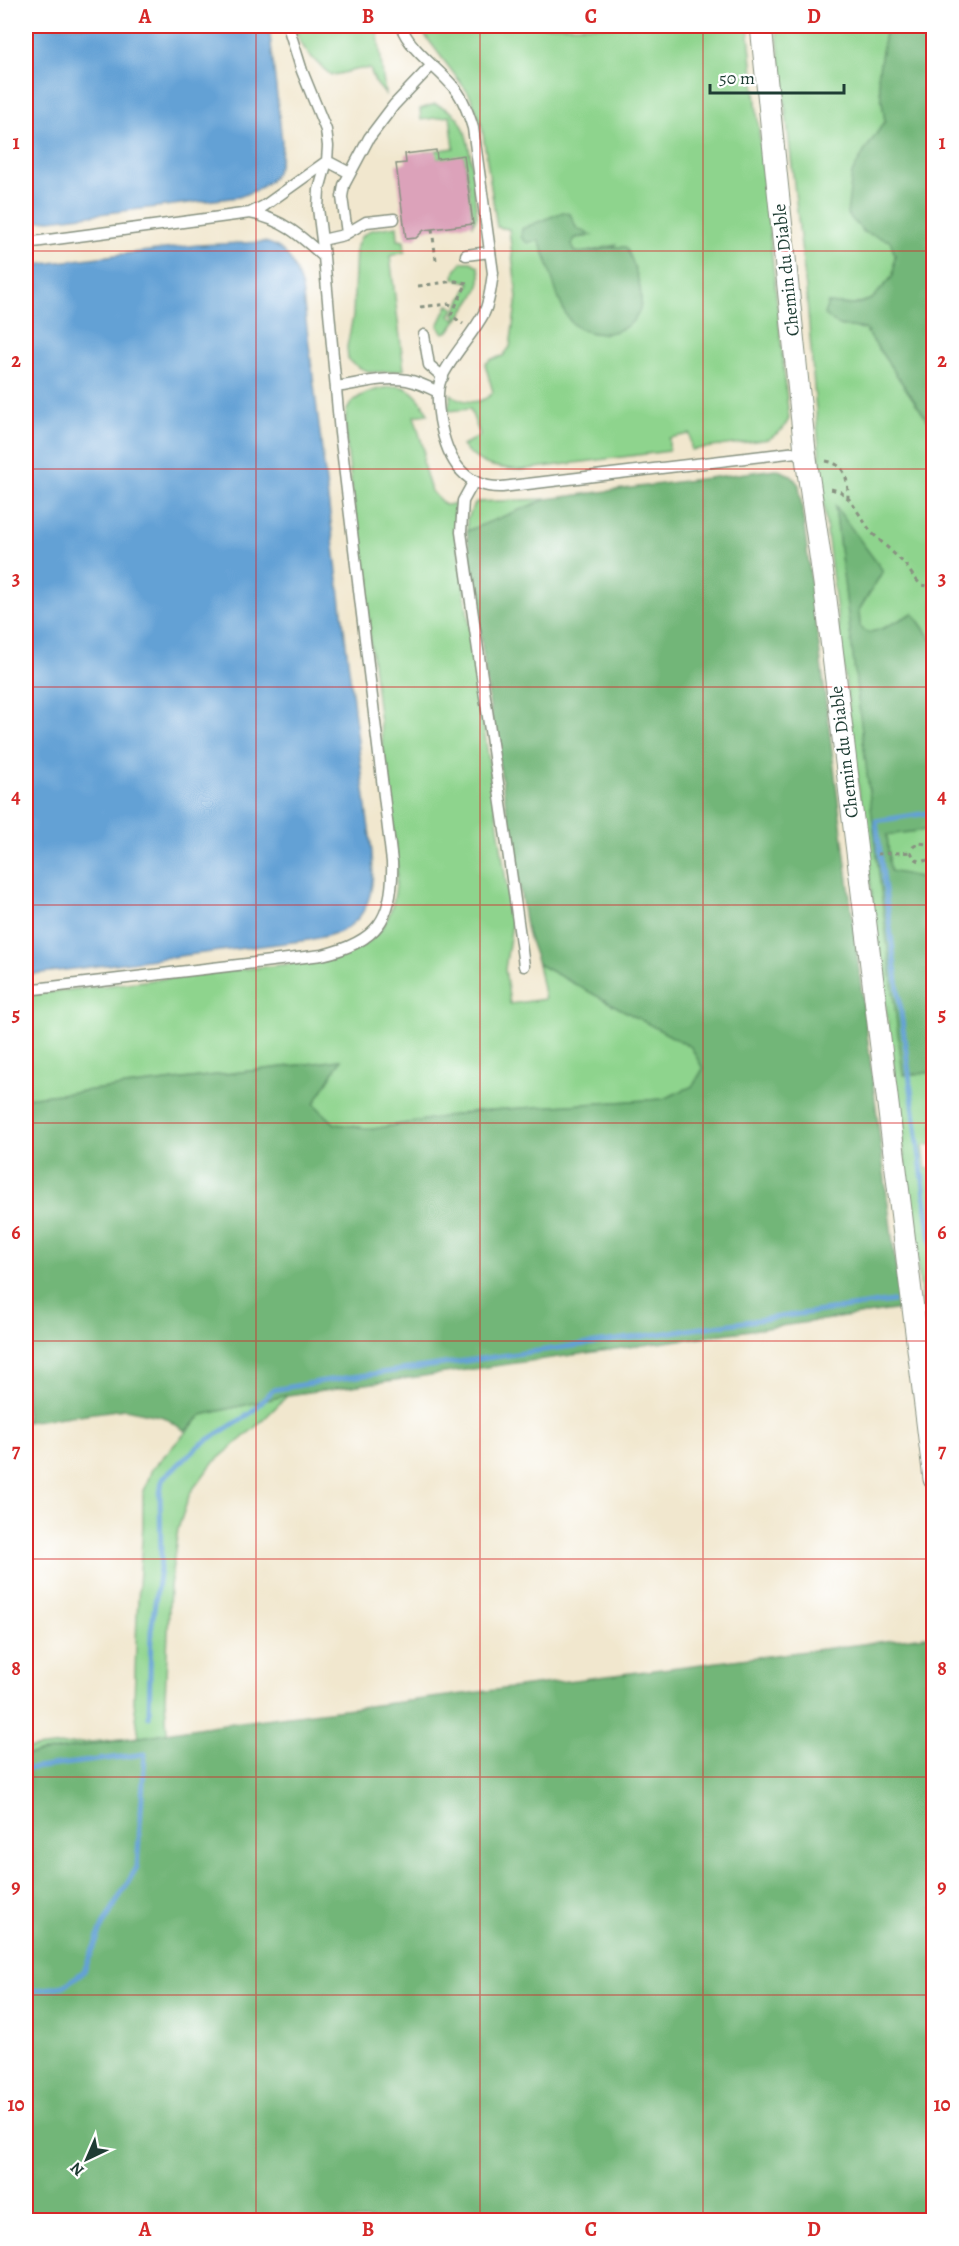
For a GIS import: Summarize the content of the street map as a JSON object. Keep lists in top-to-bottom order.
{
  "streets": {
    "street": ["Chemin du Diable"]
  },
  "scale_bar": "50 m",
  "north": "bottom left",
  "grid": {
    "columns": [
      "A",
      "B",
      "C",
      "D"
    ],
    "rows": [
      "1",
      "2",
      "3",
      "4",
      "5",
      "6",
      "7",
      "8",
      "9",
      "10"
    ]
  }
}
